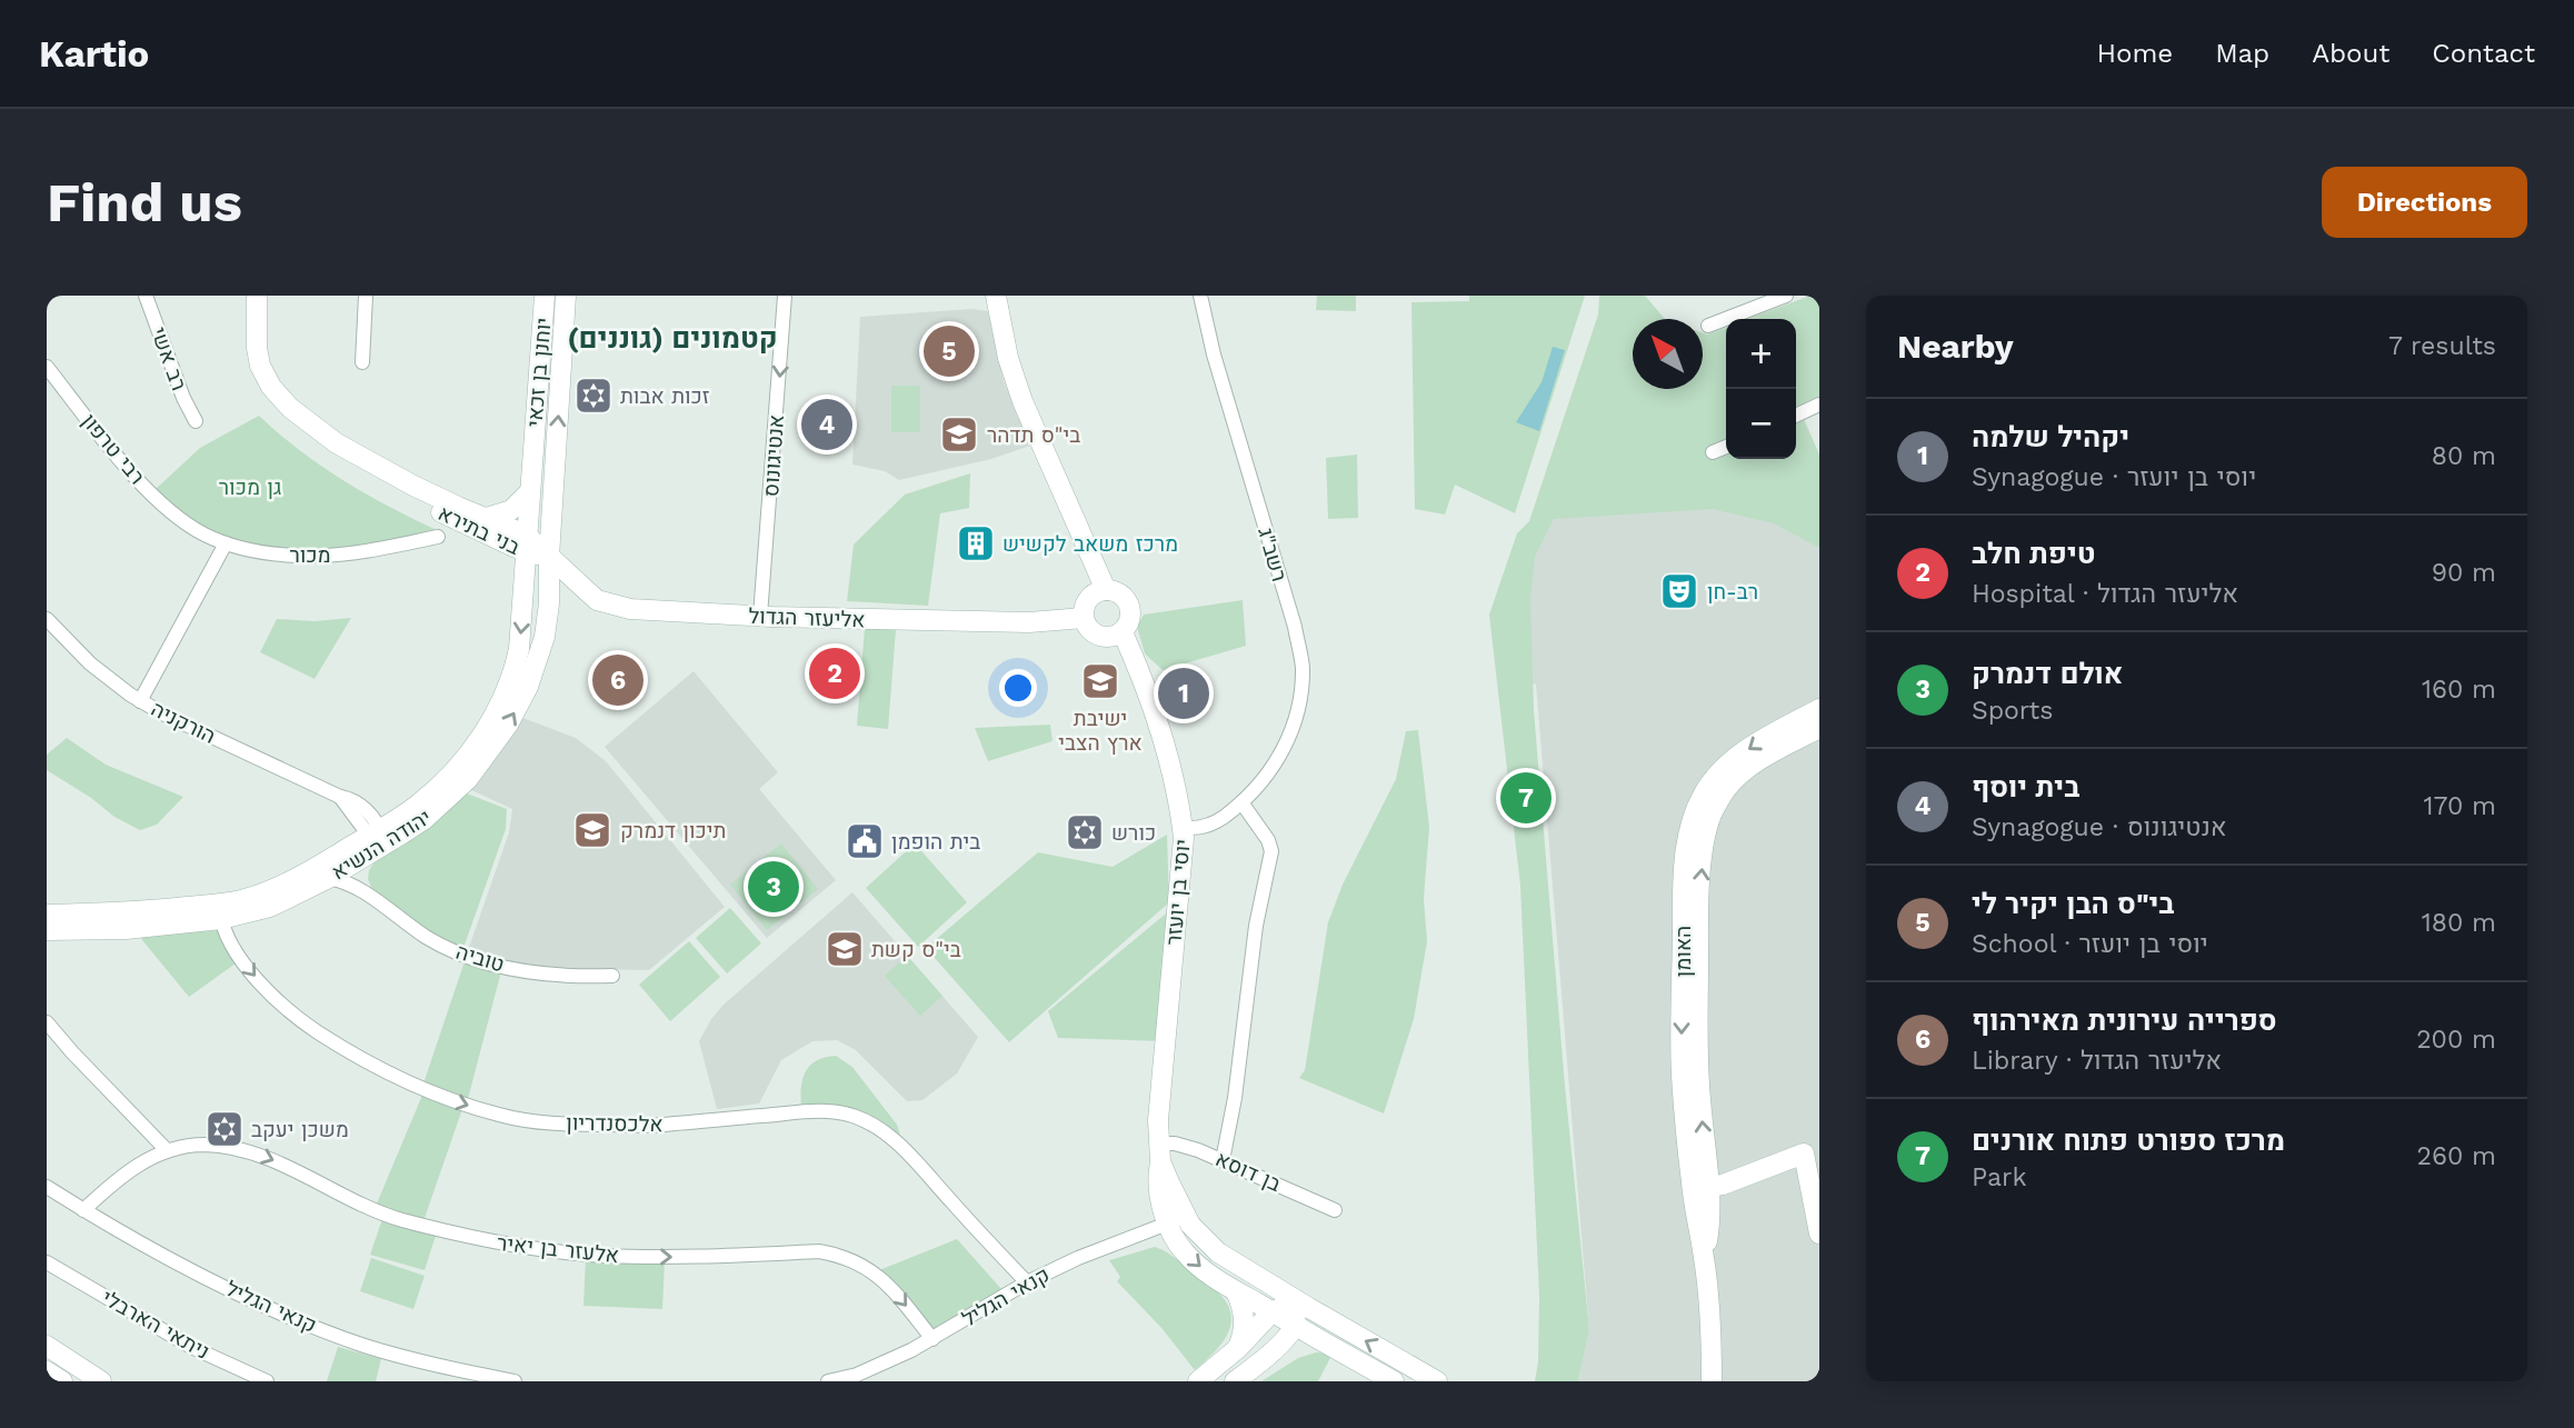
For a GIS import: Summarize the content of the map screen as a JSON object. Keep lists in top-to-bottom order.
{
  "streets": {
    "street": [
      "רב אשי",
      "יוחנן בן זכאי",
      "רבי טרפון",
      "אנטיגונוס",
      "בני בתירא",
      "מכור",
      "רשב\"ג",
      "אליעזר הגדול",
      "הורקניה",
      "יהודה הנשיא",
      "יוסי בן יועזר",
      "האומן",
      "טוביה",
      "אלכסנדריון",
      "בן דוסא",
      "אלעזר בן יאיר",
      "קנאי הגליל",
      "ניתאי הארבלי"
    ]
  },
  "crossings": [
    ["יוחנן בן זכאי", "בני בתירא"],
    ["יוחנן בן זכאי", "אליעזר הגדול"],
    ["יוחנן בן זכאי", "יהודה הנשיא"],
    ["רבי טרפון", "מכור"],
    ["אנטיגונוס", "אליעזר הגדול"],
    ["בני בתירא", "אליעזר הגדול"],
    ["בני בתירא", "יהודה הנשיא"],
    ["רשב\"ג", "יוסי בן יועזר"],
    ["אליעזר הגדול", "יהודה הנשיא"],
    ["אליעזר הגדול", "יוסי בן יועזר"],
    ["הורקניה", "יהודה הנשיא"],
    ["יהודה הנשיא", "טוביה"],
    ["יהודה הנשיא", "אלכסנדריון"],
    ["יוסי בן יועזר", "בן דוסא"],
    ["יוסי בן יועזר", "קנאי הגליל"],
    ["אלכסנדריון", "קנאי הגליל"],
    ["אלעזר בן יאיר", "קנאי הגליל"]
  ],
  "one_way": ["אנטיגונוס", "אלכסנדריון", "אלעזר בן יאיר"],
  "districts": ["קטמונים (גוננים)"],
  "parks": ["גן מכור"],
  "places": {
    "synagogue": ["זכות אבות", "כורש", "משכן יעקב"],
    "school or university": [
      "בי\"ס תדהר",
      "ישיבת ארץ הצבי",
      "תיכון דנמרק",
      "בי\"ס קשת"
    ],
    "building": ["מרכז משאב לקשיש"],
    "theatre": ["רב-חן"],
    "public building": ["בית הופמן"]
  },
  "north": "top left",
  "page": {
    "header": "Kartio",
    "nav": [
      "Home",
      "Map",
      "About",
      "Contact"
    ],
    "buttons": "Directions",
    "title": "Find us",
    "heading": ["Nearby", "7 results"],
    "map_buttons": ["+", "−"],
    "pins": [
      "5",
      "4",
      "2",
      "6",
      "1",
      "7",
      "3"
    ],
    "list": [
      {
        "mark": "1",
        "name": "יקהיל שלמה",
        "note": "Synagogue · יוסי בן יועזר",
        "value": "80 m"
      },
      {
        "mark": "2",
        "name": "טיפת חלב",
        "note": "Hospital · אליעזר הגדול",
        "value": "90 m"
      },
      {
        "mark": "3",
        "name": "אולם דנמרק",
        "note": "Sports",
        "value": "160 m"
      },
      {
        "mark": "4",
        "name": "בית יוסף",
        "note": "Synagogue · אנטיגונוס",
        "value": "170 m"
      },
      {
        "mark": "5",
        "name": "בי\"ס הבן יקיר לי",
        "note": "School · יוסי בן יועזר",
        "value": "180 m"
      },
      {
        "mark": "6",
        "name": "ספרייה עירונית מאירהוף",
        "note": "Library · אליעזר הגדול",
        "value": "200 m"
      },
      {
        "mark": "7",
        "name": "מרכז ספורט פתוח אורנים",
        "note": "Park",
        "value": "260 m"
      }
    ]
  }
}
